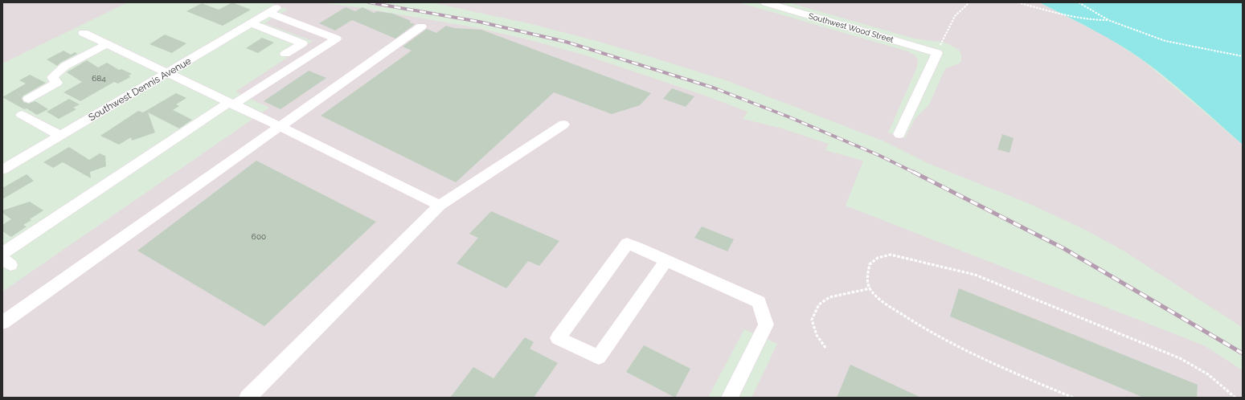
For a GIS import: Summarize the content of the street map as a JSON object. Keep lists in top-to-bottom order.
{
  "streets": {
    "street": ["Southwest Wood Street", "Southwest Dennis Avenue"]
  },
  "house_numbers": ["684", "600"]
}
